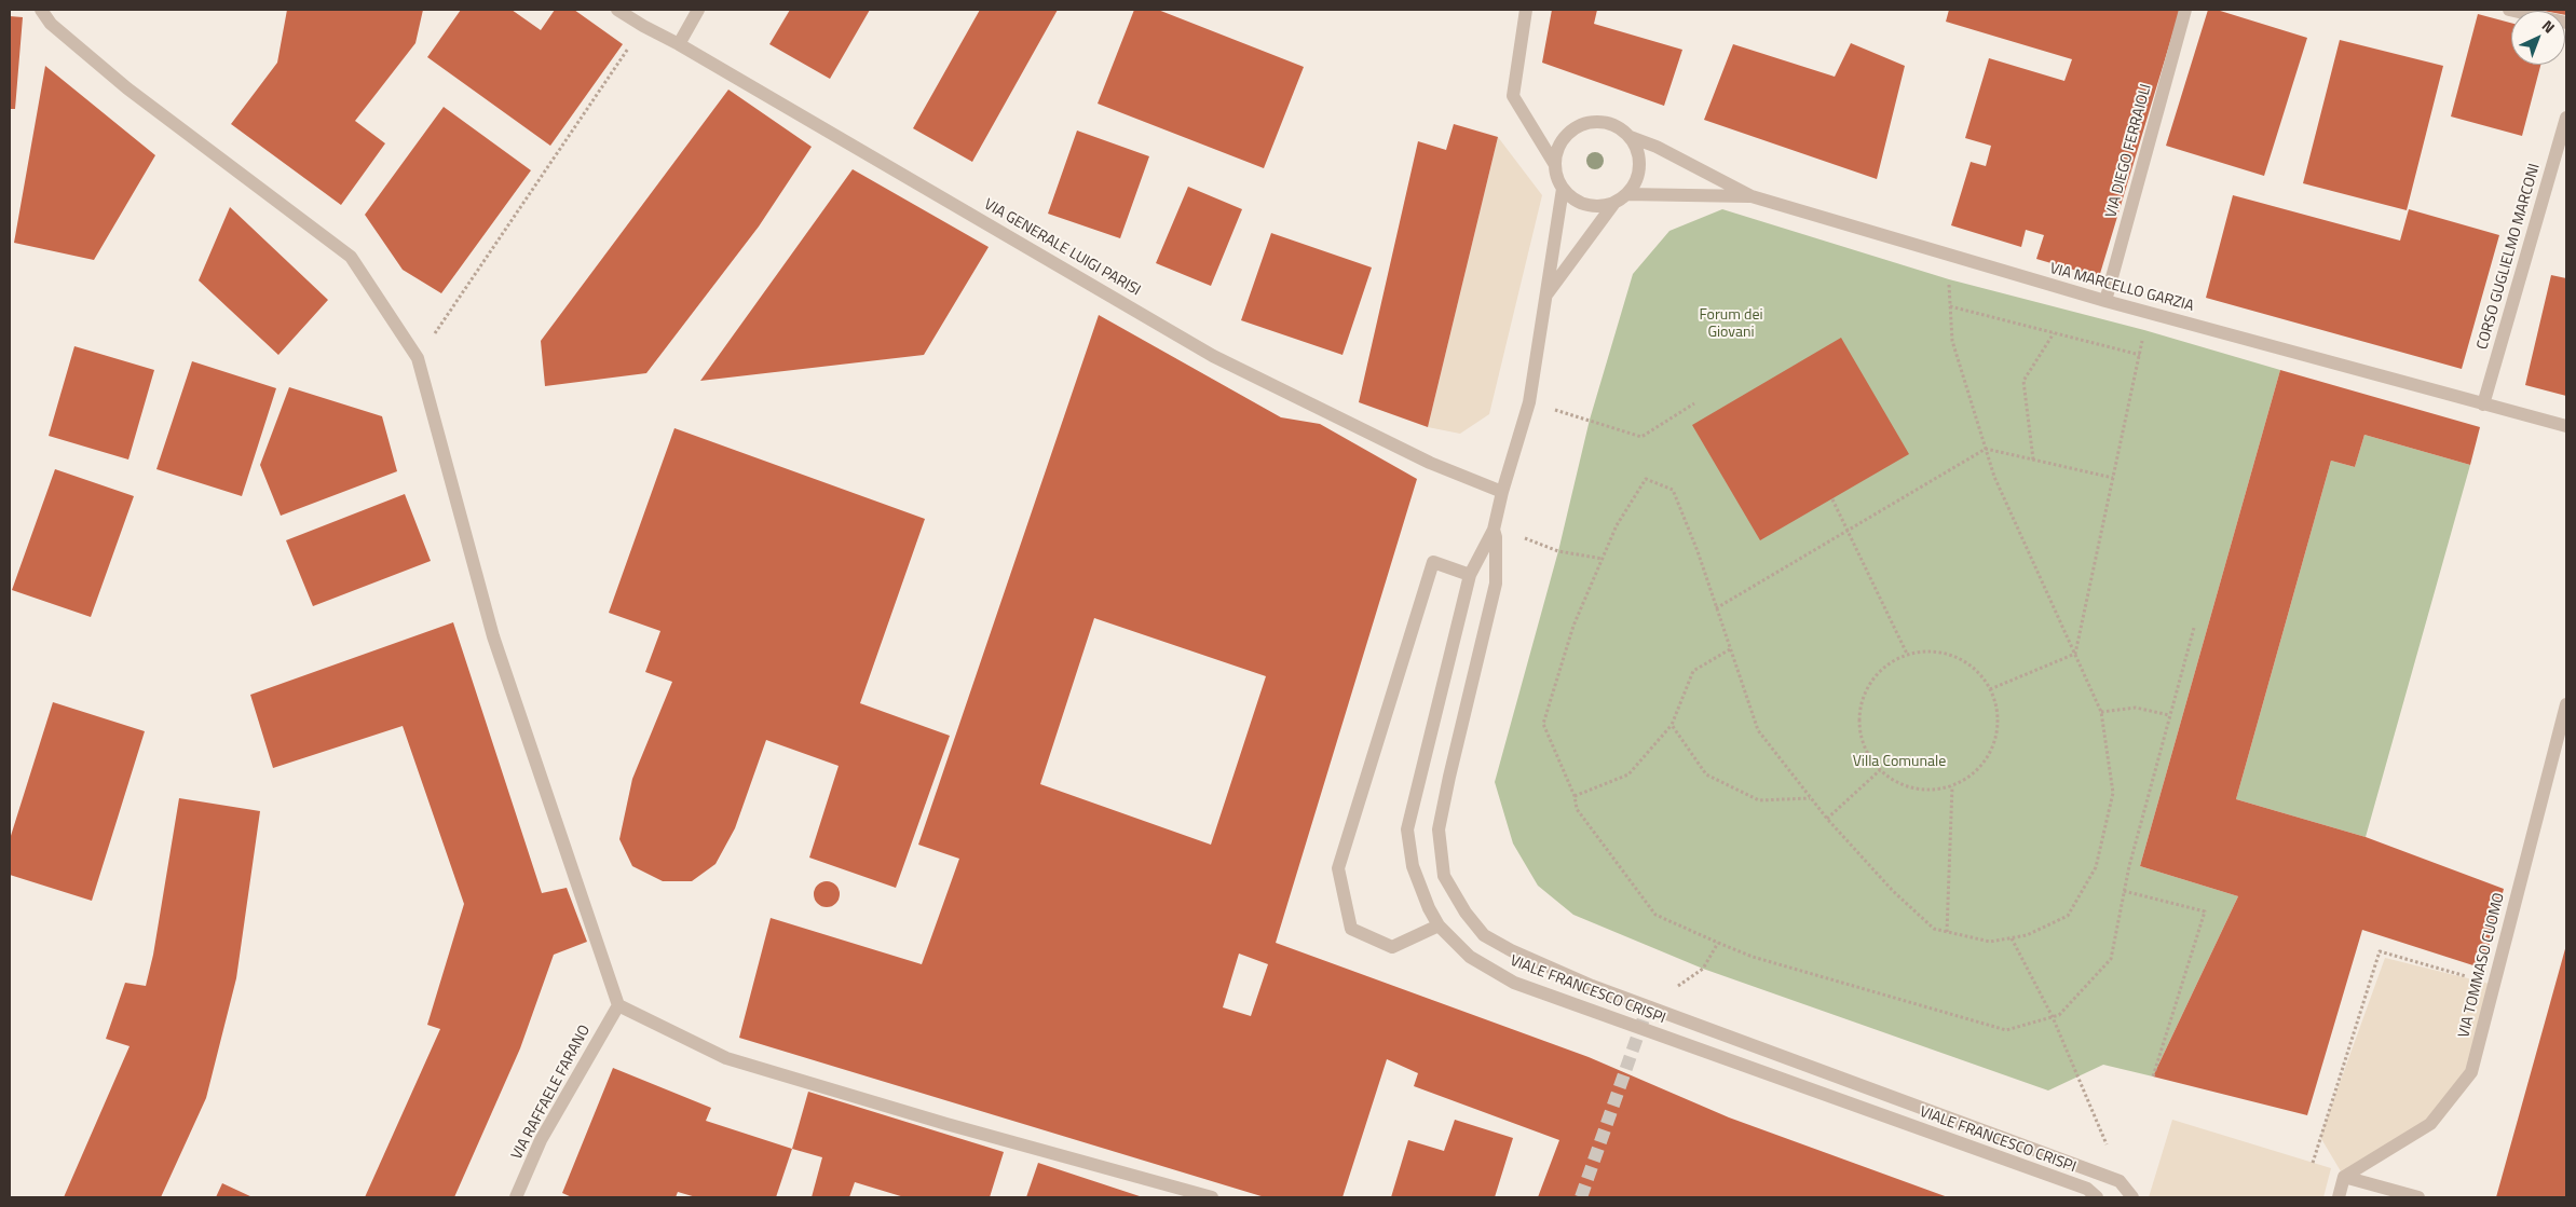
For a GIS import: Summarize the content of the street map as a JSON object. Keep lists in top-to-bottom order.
{
  "streets": {
    "street": [
      "VIA DIEGO FERRAIOLI",
      "VIA GENERALE LUIGI PARISI",
      "CORSO GUGLIELMO MARCONI",
      "VIA MARCELLO GARZIA",
      "VIA TOMMASO CUOMO",
      "VIALE FRANCESCO CRISPI",
      "VIA RAFFAELE FARANO"
    ]
  },
  "crossings": [
    ["VIA DIEGO FERRAIOLI", "VIA MARCELLO GARZIA"],
    ["VIA GENERALE LUIGI PARISI", "VIALE FRANCESCO CRISPI"],
    ["CORSO GUGLIELMO MARCONI", "VIA MARCELLO GARZIA"]
  ],
  "parks": ["Forum dei Giovani", "Villa Comunale"],
  "north": "top right"
}
